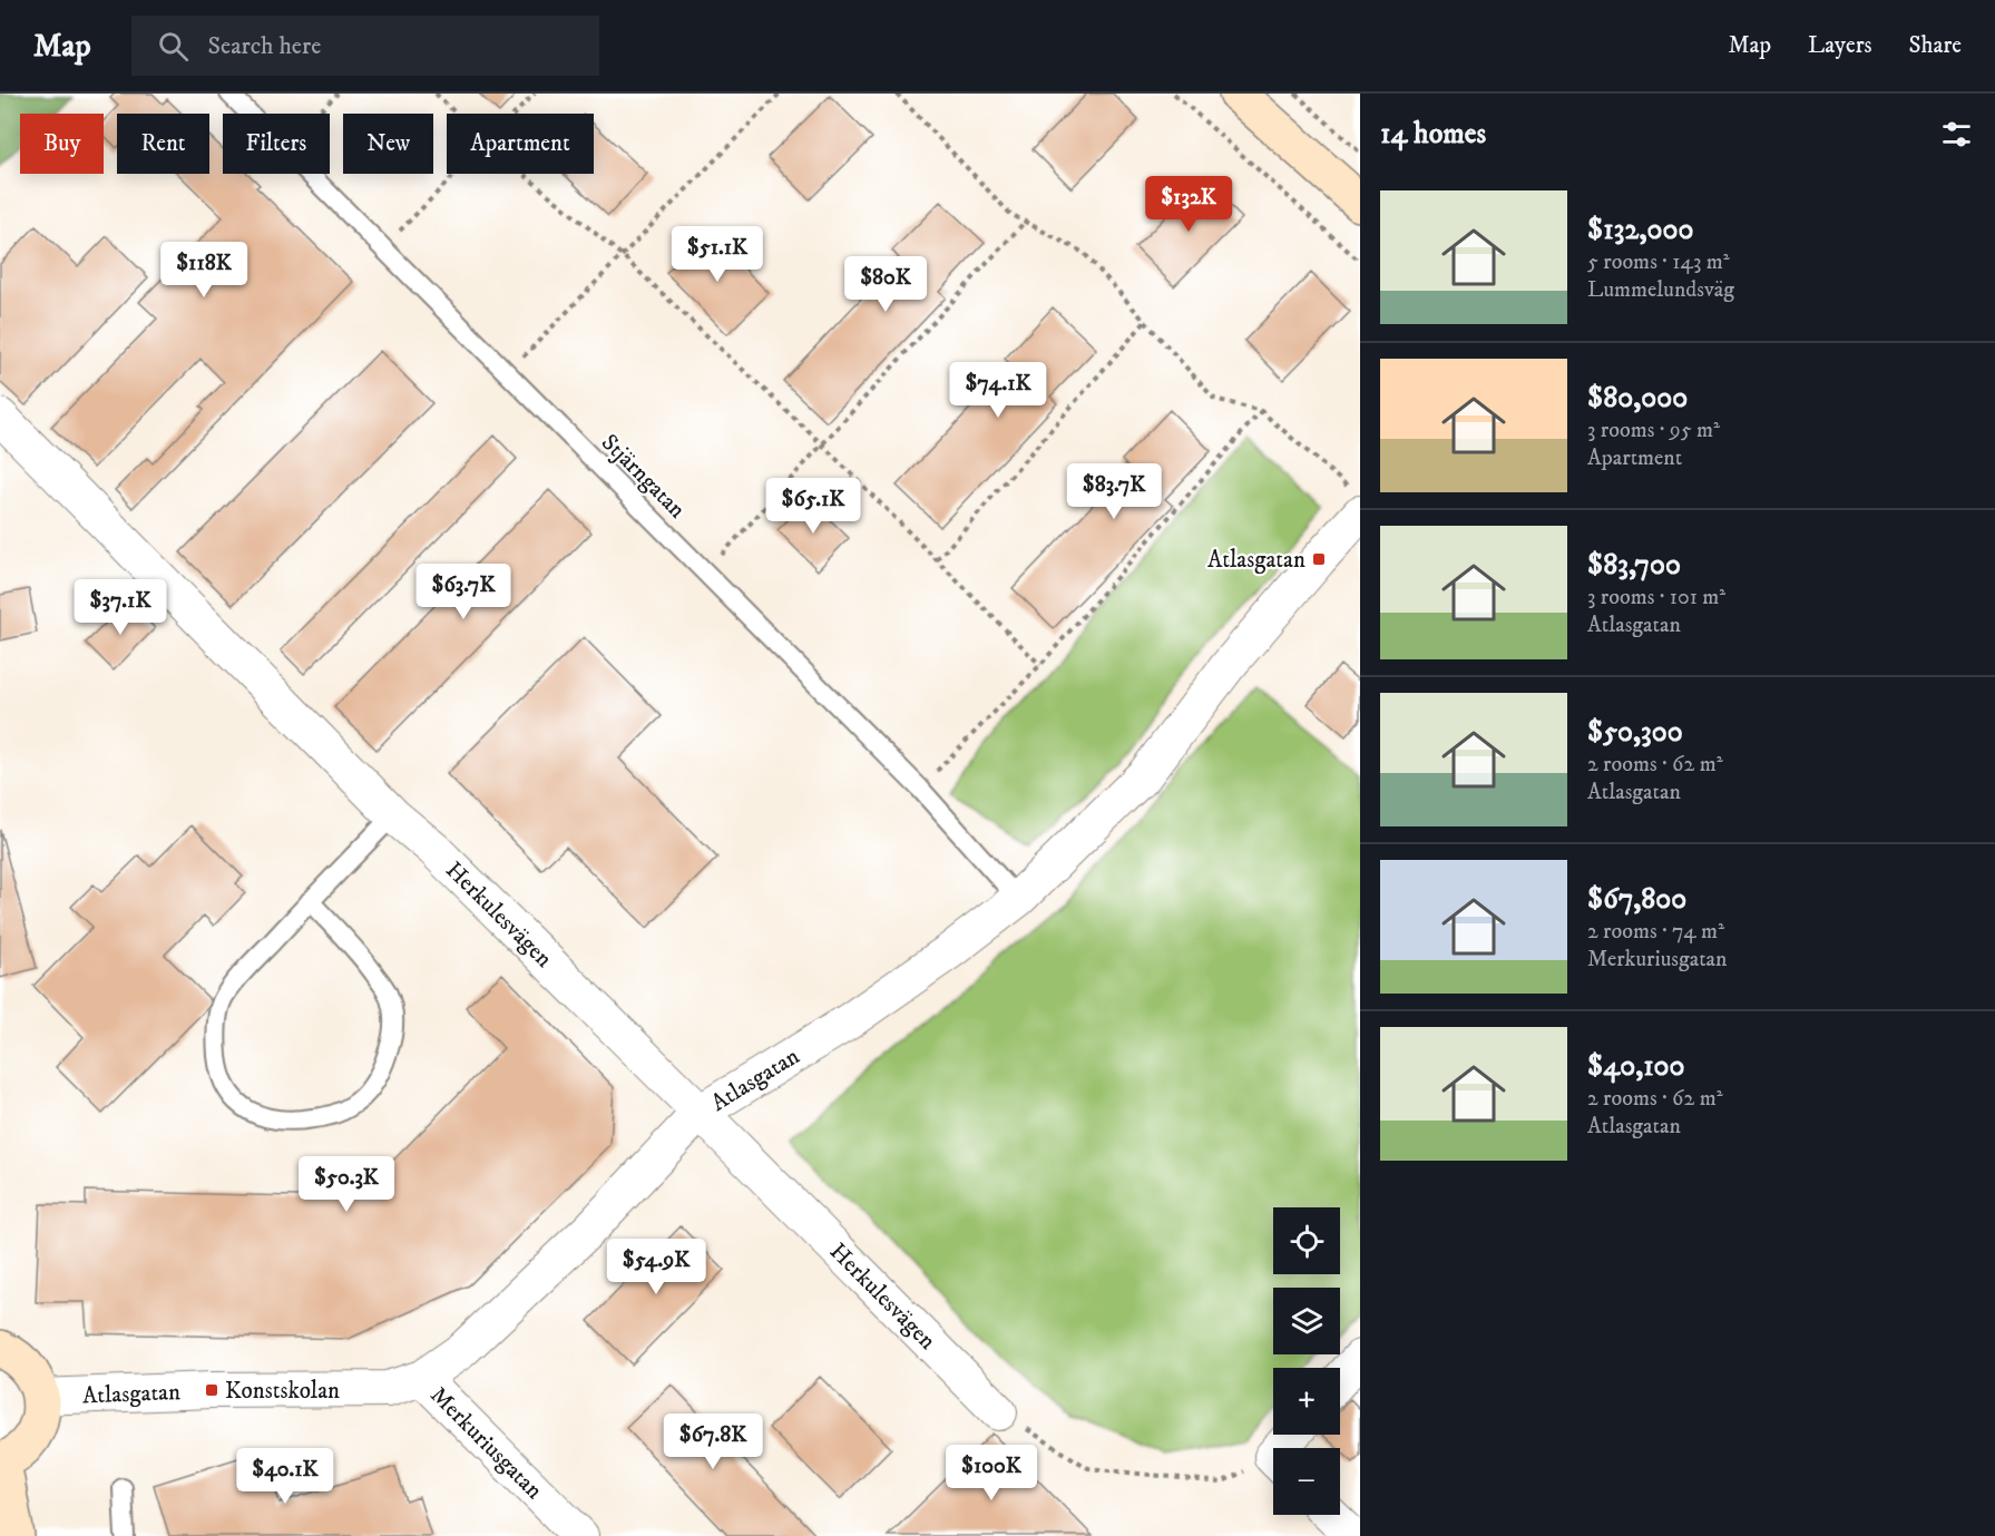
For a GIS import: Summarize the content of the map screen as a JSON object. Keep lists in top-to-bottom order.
{
  "streets": {
    "street": ["Herkulesvägen", "Atlasgatan", "Merkuriusgatan"],
    "lane": ["Stjärngatan"]
  },
  "crossings": [
    ["Stjärngatan", "Atlasgatan"],
    ["Herkulesvägen", "Atlasgatan"],
    ["Atlasgatan", "Merkuriusgatan"]
  ],
  "places": {
    "transit": ["Atlasgatan", "Konstskolan"]
  },
  "page": {
    "header": "Map",
    "search": "Search here",
    "nav": ["Map", "Layers", "Share"],
    "heading": "14 homes",
    "chip": [
      "Buy",
      "Rent",
      "Filters",
      "New",
      "Apartment"
    ],
    "list": [
      {
        "name": "$132,000",
        "note": "5 rooms · 143 m² · Lummelundsväg"
      },
      {
        "name": "$80,000",
        "note": "3 rooms · 95 m² · Apartment"
      },
      {
        "name": "$83,700",
        "note": "3 rooms · 101 m² · Atlasgatan"
      },
      {
        "name": "$50,300",
        "note": "2 rooms · 62 m² · Atlasgatan"
      },
      {
        "name": "$67,800",
        "note": "2 rooms · 74 m² · Merkuriusgatan"
      },
      {
        "name": "$40,100",
        "note": "2 rooms · 62 m² · Atlasgatan"
      }
    ],
    "price": [
      "$132K",
      "$51.1K",
      "$118K",
      "$80K",
      "$74.1K",
      "$83.7K",
      "$65.1K",
      "$63.7K",
      "$37.1K",
      "$50.3K",
      "$54.9K",
      "$67.8K",
      "$100K",
      "$40.1K"
    ],
    "map_buttons": ["+", "−"]
  }
}
